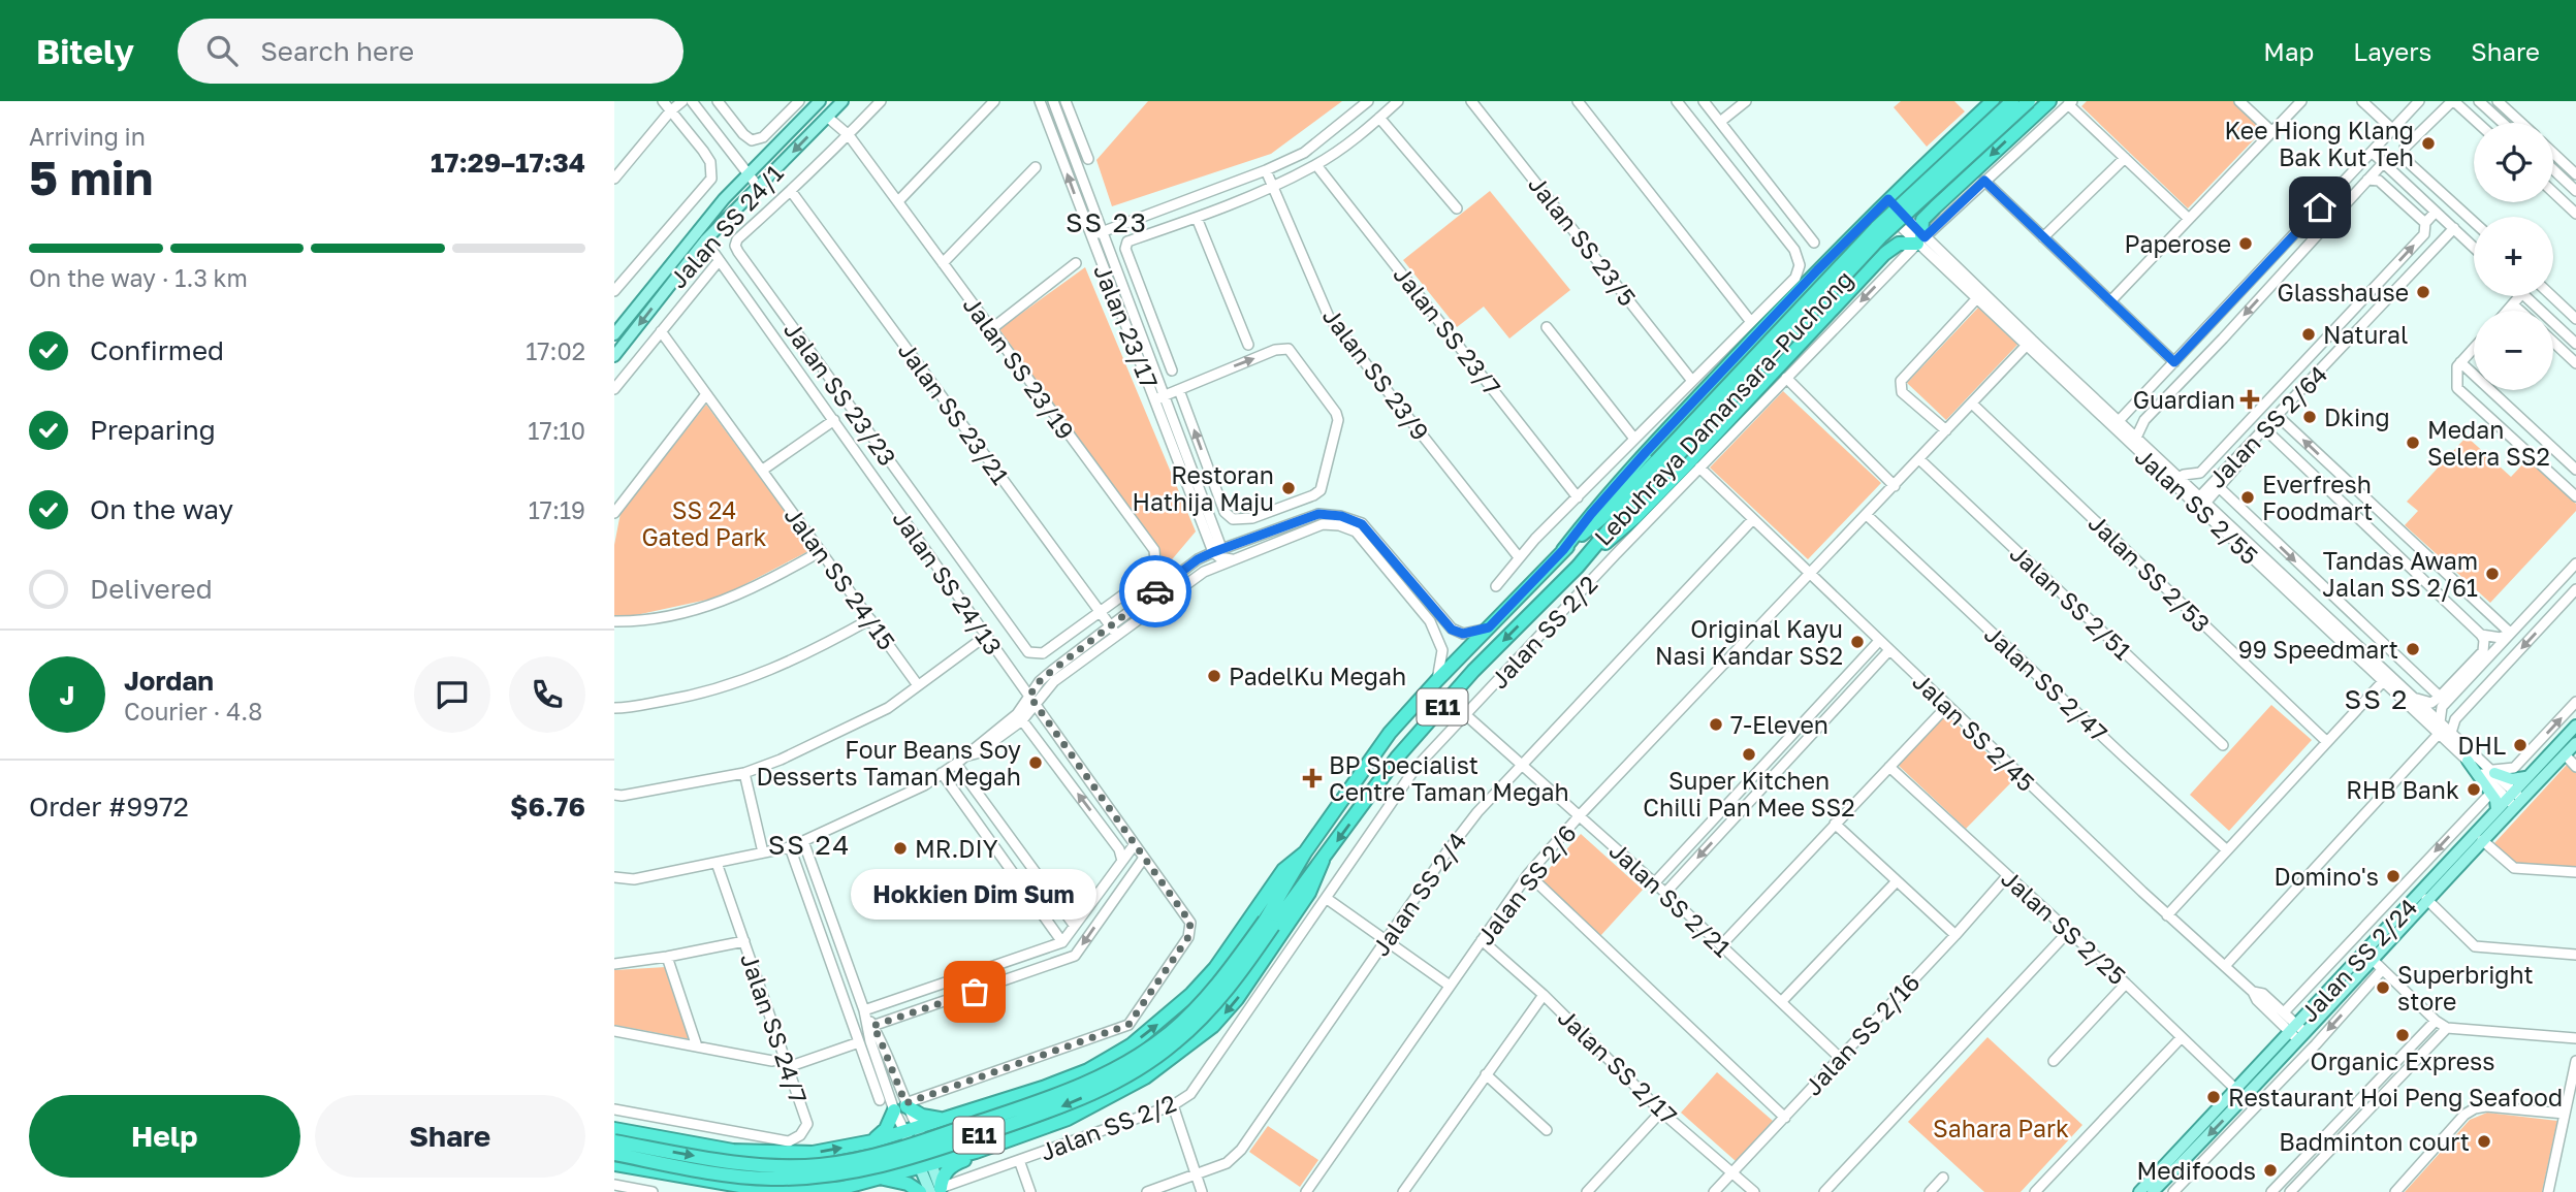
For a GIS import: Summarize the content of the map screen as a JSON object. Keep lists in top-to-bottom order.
{
  "streets": {
    "highway": ["Lebuhraya Damansara–Puchong", "E11"],
    "main road": ["Jalan SS 24/1", "Jalan SS 2/24"],
    "street": [
      "Jalan SS 23/5",
      "Jalan 23/17",
      "Jalan SS 23/7",
      "Jalan SS 23/19",
      "Jalan SS 23/9",
      "Jalan SS 23/23",
      "Jalan SS 23/21",
      "Jalan SS 2/64",
      "Jalan SS 2/55",
      "Jalan SS 2/53",
      "Jalan SS 24/15",
      "Jalan SS 24/13",
      "Jalan SS 2/51",
      "Jalan SS 2/2",
      "Jalan SS 2/47",
      "Jalan SS 2/45",
      "Jalan SS 2/6",
      "Jalan SS 2/4",
      "Jalan SS 2/21",
      "Jalan SS 2/25",
      "Jalan SS 24/7",
      "Jalan SS 2/16",
      "Jalan SS 2/17"
    ]
  },
  "crossings": [
    ["Jalan SS 24/1", "Jalan SS 23/19"],
    ["Jalan SS 24/1", "Jalan SS 24/15"],
    ["Jalan SS 24/1", "Jalan SS 24/13"],
    ["Jalan SS 23/19", "Jalan SS 23/23"],
    ["Jalan SS 23/19", "Jalan SS 23/21"],
    ["Jalan SS 23/23", "Jalan SS 23/21"],
    ["Jalan SS 2/64", "Jalan SS 2/55"],
    ["Jalan SS 2/55", "Jalan SS 2/2"],
    ["Jalan SS 2/55", "Jalan SS 2/6"],
    ["Jalan SS 2/55", "Jalan SS 2/24"],
    ["Jalan SS 2/53", "Jalan SS 2/6"],
    ["Jalan SS 2/51", "Jalan SS 2/6"],
    ["Jalan SS 2/2", "Jalan SS 2/45"],
    ["Jalan SS 2/2", "Jalan SS 2/21"],
    ["Jalan SS 2/47", "Jalan SS 2/6"],
    ["Jalan SS 2/45", "Jalan SS 2/6"],
    ["Jalan SS 2/45", "Jalan SS 2/4"],
    ["Jalan SS 2/45", "Jalan SS 2/24"],
    ["Jalan SS 2/6", "Jalan SS 2/21"],
    ["Jalan SS 2/6", "Jalan SS 2/17"],
    ["Jalan SS 2/4", "Jalan SS 2/21"],
    ["Jalan SS 2/21", "Jalan SS 2/16"],
    ["Jalan SS 2/25", "Jalan SS 2/24"],
    ["Jalan SS 2/25", "Jalan SS 2/16"],
    ["Jalan SS 2/16", "Jalan SS 2/17"]
  ],
  "districts": ["SS 23", "SS 2", "SS 24"],
  "parks": ["SS 24 Gated Park", "Sahara Park"],
  "places": {
    "other": [
      "Kee Hiong Klang Bak Kut Teh",
      "Paperose",
      "Glasshause",
      "Natural",
      "Dking",
      "Medan Selera SS2",
      "Restoran Hathija Maju",
      "Everfresh Foodmart",
      "Tandas Awam Jalan SS 2/61",
      "Original Kayu Nasi Kandar SS2",
      "99 Speedmart",
      "PadelKu Megah",
      "7-Eleven",
      "DHL",
      "Super Kitchen Chilli Pan Mee SS2",
      "Four Beans Soy Desserts Taman Megah",
      "RHB Bank",
      "MR.DIY",
      "Domino's",
      "Superbright store",
      "Hokkien Dim Sum",
      "Organic Express",
      "Restaurant Hoi Peng Seafood",
      "Badminton court",
      "Medifoods"
    ],
    "health": ["Guardian", "BP Specialist Centre Taman Megah"]
  },
  "page": {
    "header": "Bitely",
    "search": "Search here",
    "nav": ["Map", "Layers", "Share"],
    "heading": ["5 min", "Arriving in", "17:29–17:34"],
    "panel": [
      "Jordan",
      "Courier · 4.8",
      "Order #9972",
      "$6.76"
    ],
    "map_buttons": ["+", "−"],
    "bar": "On the way · 1.3 km",
    "list": [
      ["Confirmed", "17:02"],
      ["Preparing", "17:10"],
      ["On the way", "17:19"],
      "Delivered"
    ],
    "round": "J",
    "bubble": "Hokkien Dim Sum",
    "buttons": ["Help", "Share"]
  }
}
